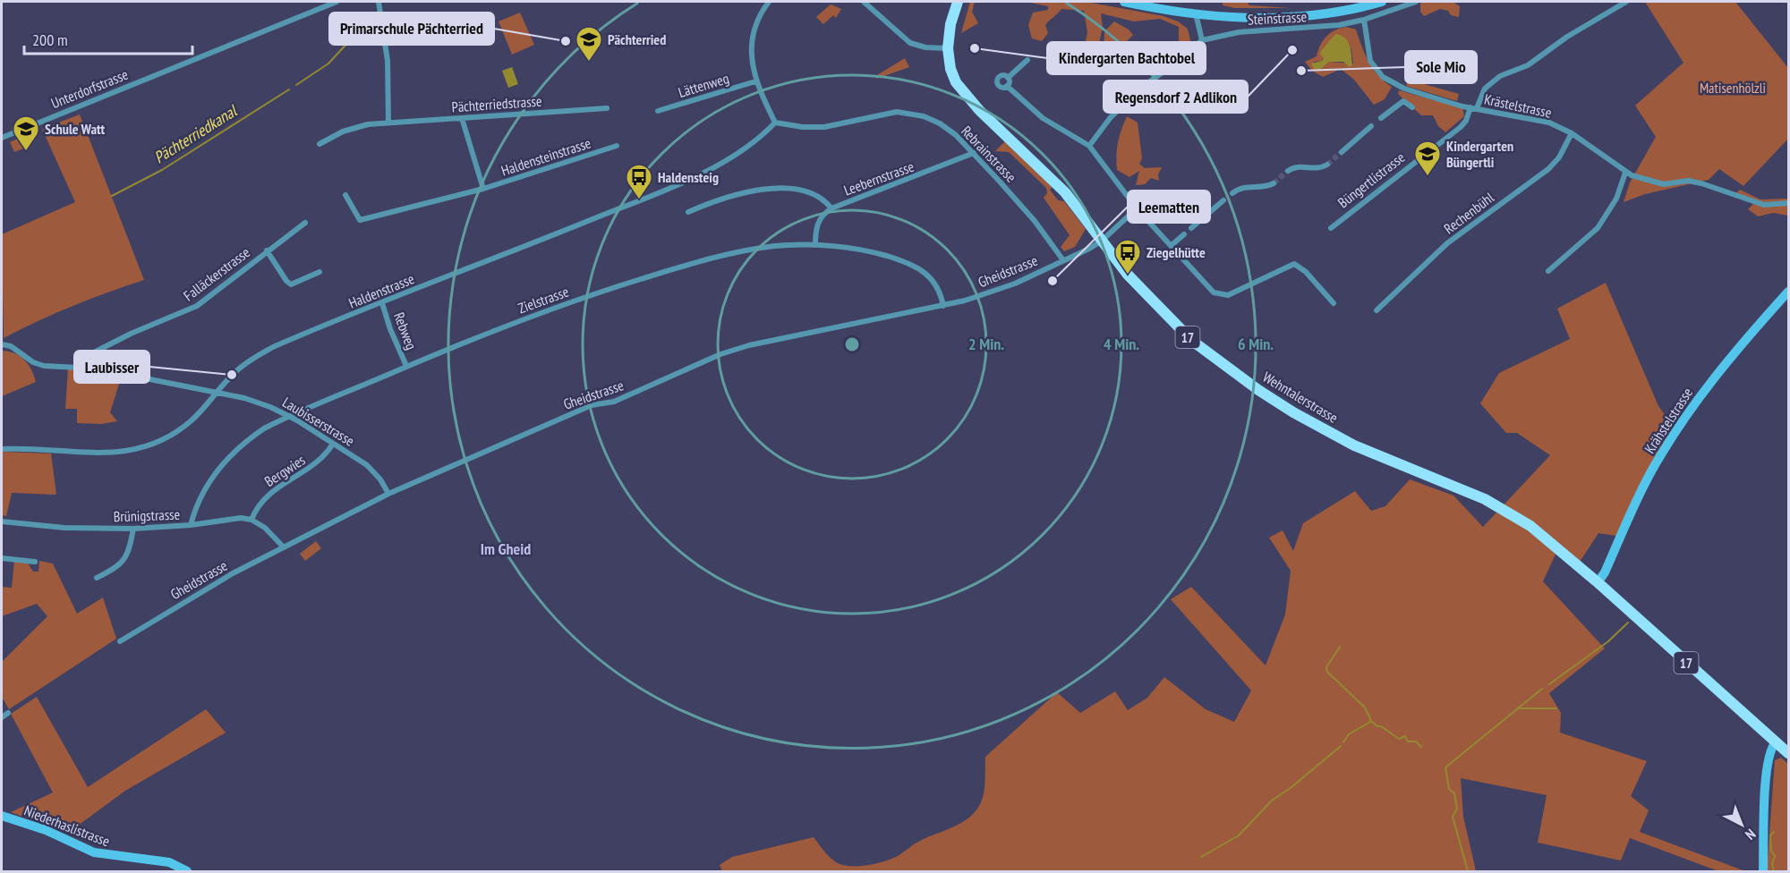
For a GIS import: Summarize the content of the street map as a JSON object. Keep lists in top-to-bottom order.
{
  "streets": {
    "main road": [
      "17",
      "Wehntalerstrasse",
      "Krähstelstrasse",
      "Niederhaslistrasse"
    ],
    "street": [
      "Steinstrasse",
      "Lättenweg",
      "Unterdorfstrasse",
      "Pächterriedstrasse",
      "Krästelstrasse",
      "Rebrainstrasse",
      "Haldensteinstrasse",
      "Leebernstrasse",
      "Büngertlistrasse",
      "Rechenbühl",
      "Gheidstrasse",
      "Falläckerstrasse",
      "Haldenstrasse",
      "Zielstrasse",
      "Rebweg",
      "Laubisserstrasse",
      "Bergwies",
      "Brünigstrasse"
    ]
  },
  "crossings": [
    ["Steinstrasse", "Krästelstrasse"],
    ["Krästelstrasse", "Büngertlistrasse"],
    ["Krästelstrasse", "Rechenbühl"],
    ["Rebrainstrasse", "Leebernstrasse"],
    ["Rebrainstrasse", "Gheidstrasse"],
    ["Rebrainstrasse", "Haldenstrasse"],
    ["Leebernstrasse", "Zielstrasse"],
    ["Gheidstrasse", "Zielstrasse"],
    ["Gheidstrasse", "Wehntalerstrasse"],
    ["Gheidstrasse", "Laubisserstrasse"],
    ["Falläckerstrasse", "Laubisserstrasse"],
    ["Haldenstrasse", "Rebweg"],
    ["Haldenstrasse", "Laubisserstrasse"],
    ["Zielstrasse", "Rebweg"],
    ["Zielstrasse", "Laubisserstrasse"],
    ["Zielstrasse", "Brünigstrasse"],
    ["17", "Wehntalerstrasse"],
    ["Wehntalerstrasse", "Krähstelstrasse"],
    ["Laubisserstrasse", "Bergwies"],
    ["Bergwies", "Brünigstrasse"]
  ],
  "districts": ["Im Gheid"],
  "water": ["Pächterriedkanal"],
  "parks": ["Matisenhölzli"],
  "places": {
    "other": [
      "Primarschule Pächterried",
      "Kindergarten Bachtobel",
      "Regensdorf 2 Adlikon",
      "Sole Mio",
      "Leematten",
      "Laubisser"
    ],
    "school or university": ["Pächterried", "Schule Watt", "Kindergarten Büngertli"],
    "bus stop": ["Haldensteig", "Ziegelhütte"]
  },
  "scale_bar": "200 m",
  "north": "bottom right",
  "rings": ["2 Min.", "4 Min.", "6 Min."]
}
